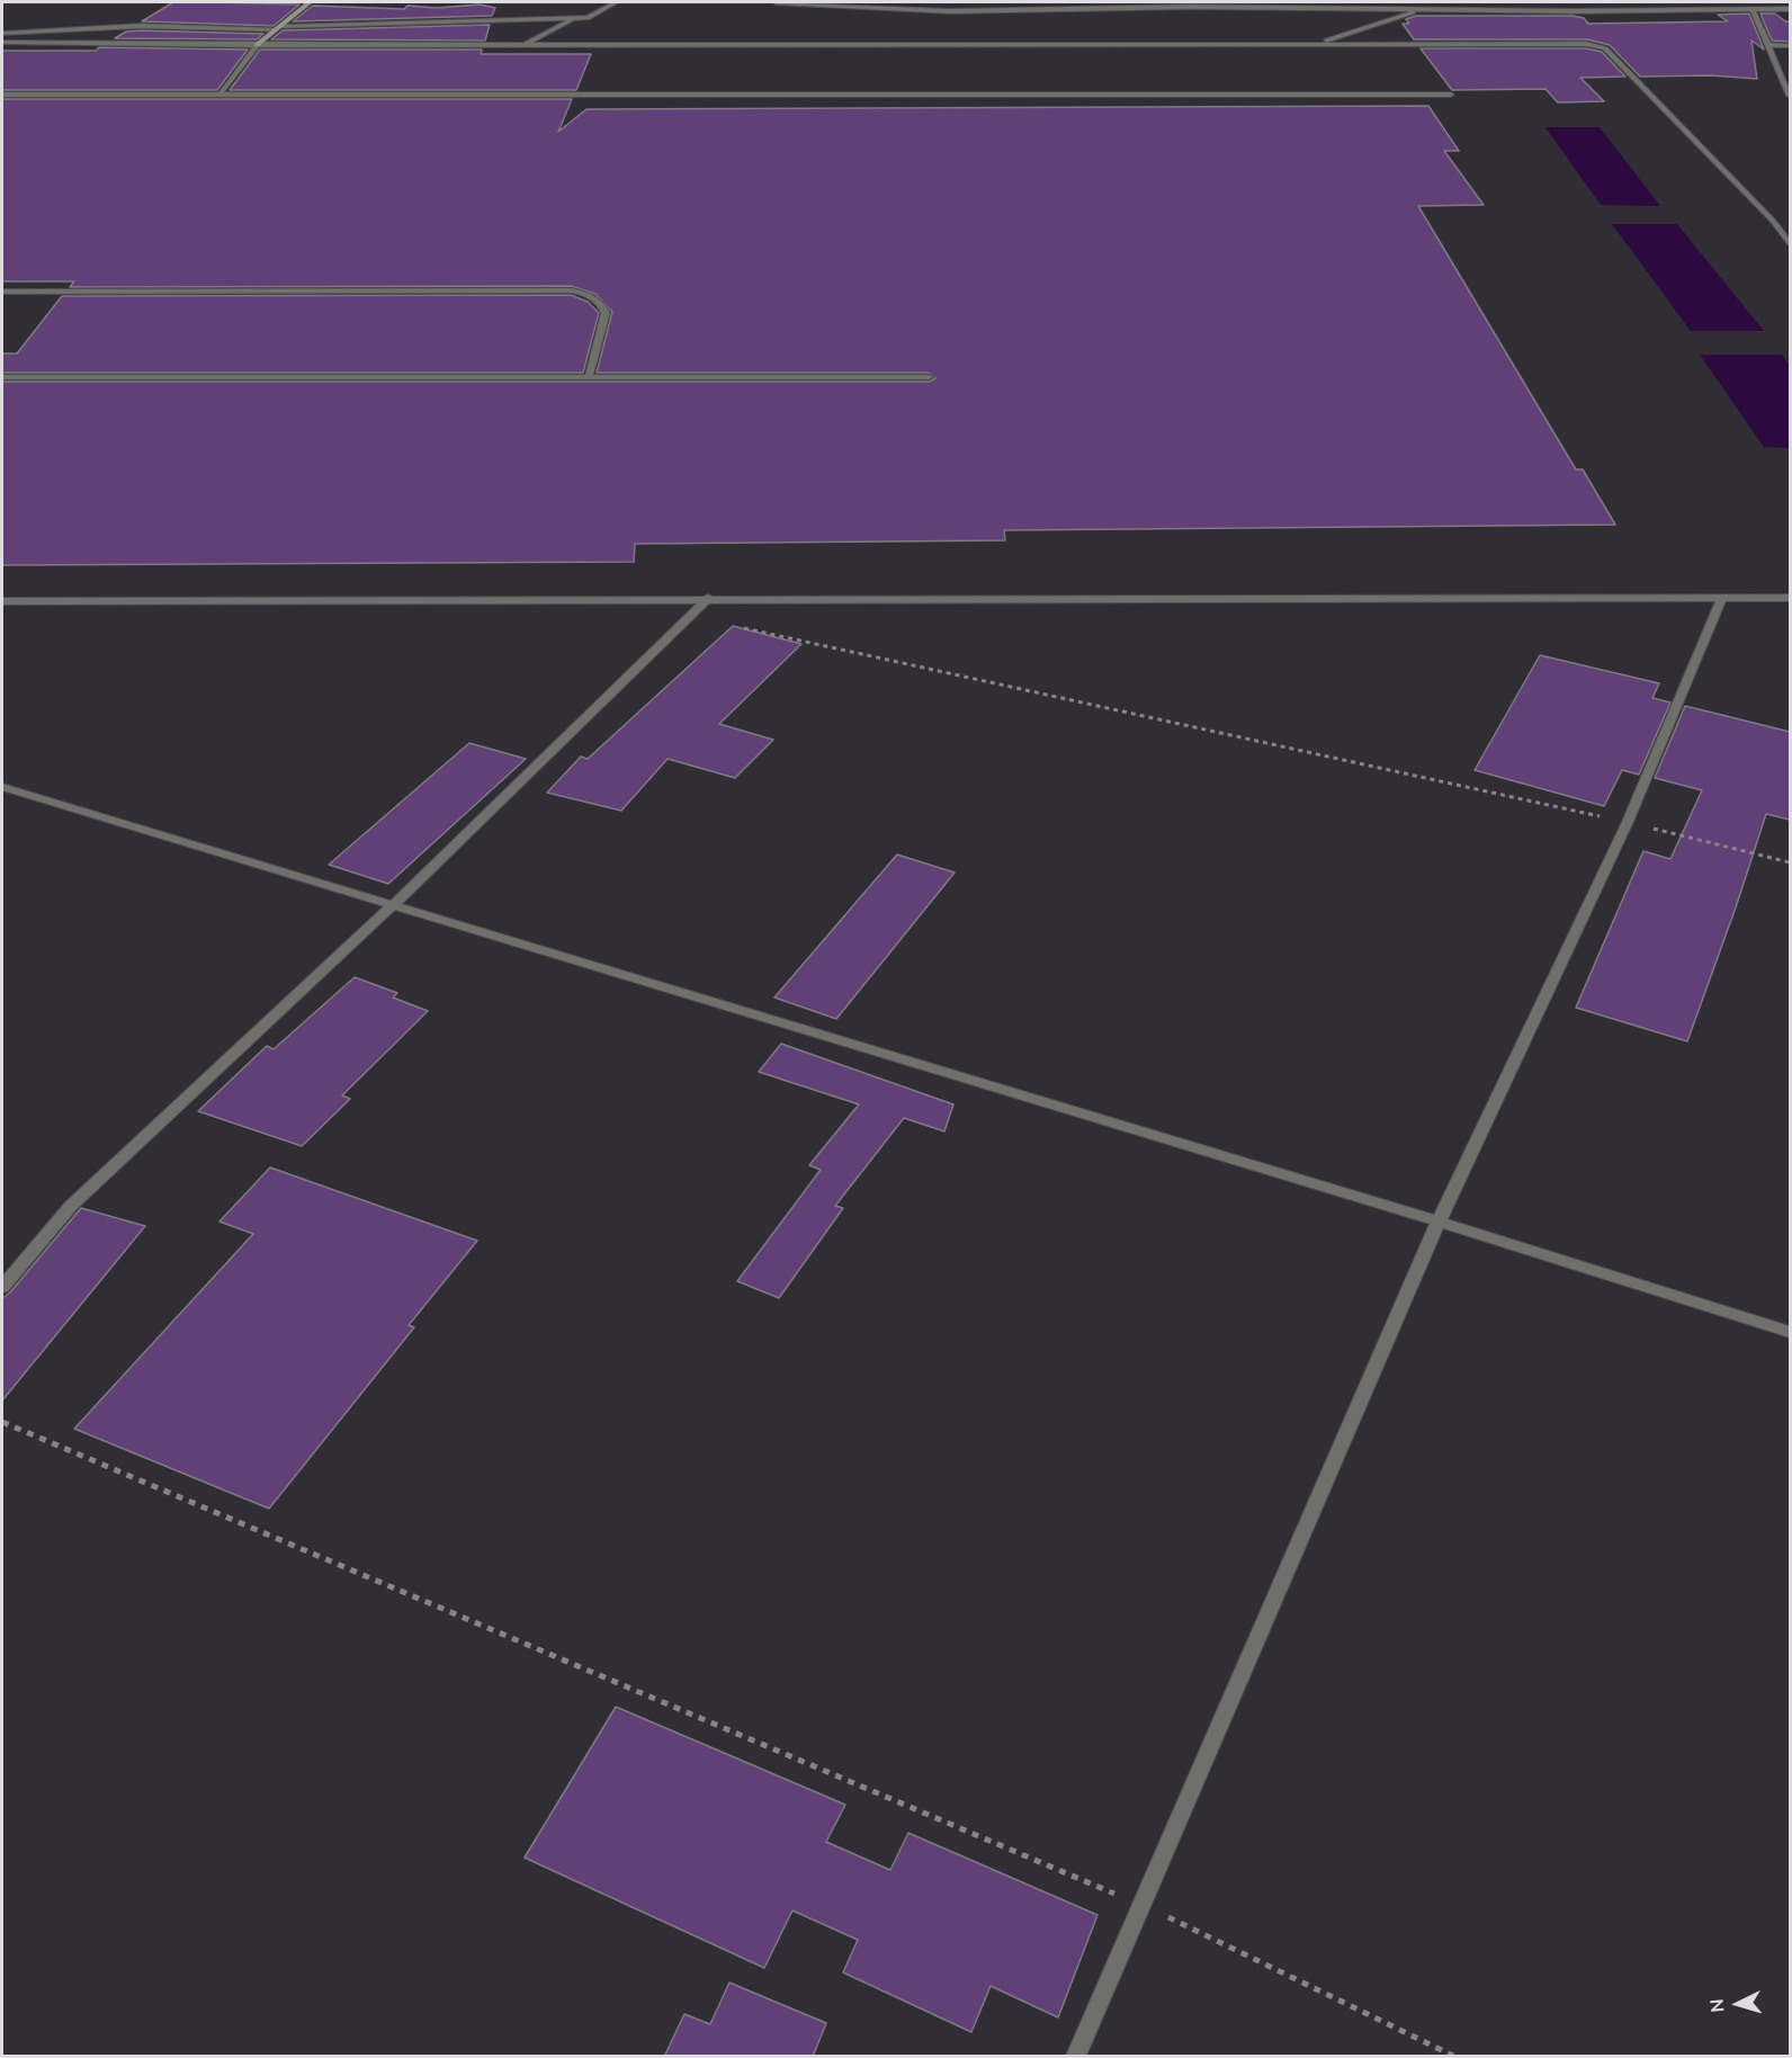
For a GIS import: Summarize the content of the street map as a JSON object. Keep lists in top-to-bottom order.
{
  "north": "left"
}
